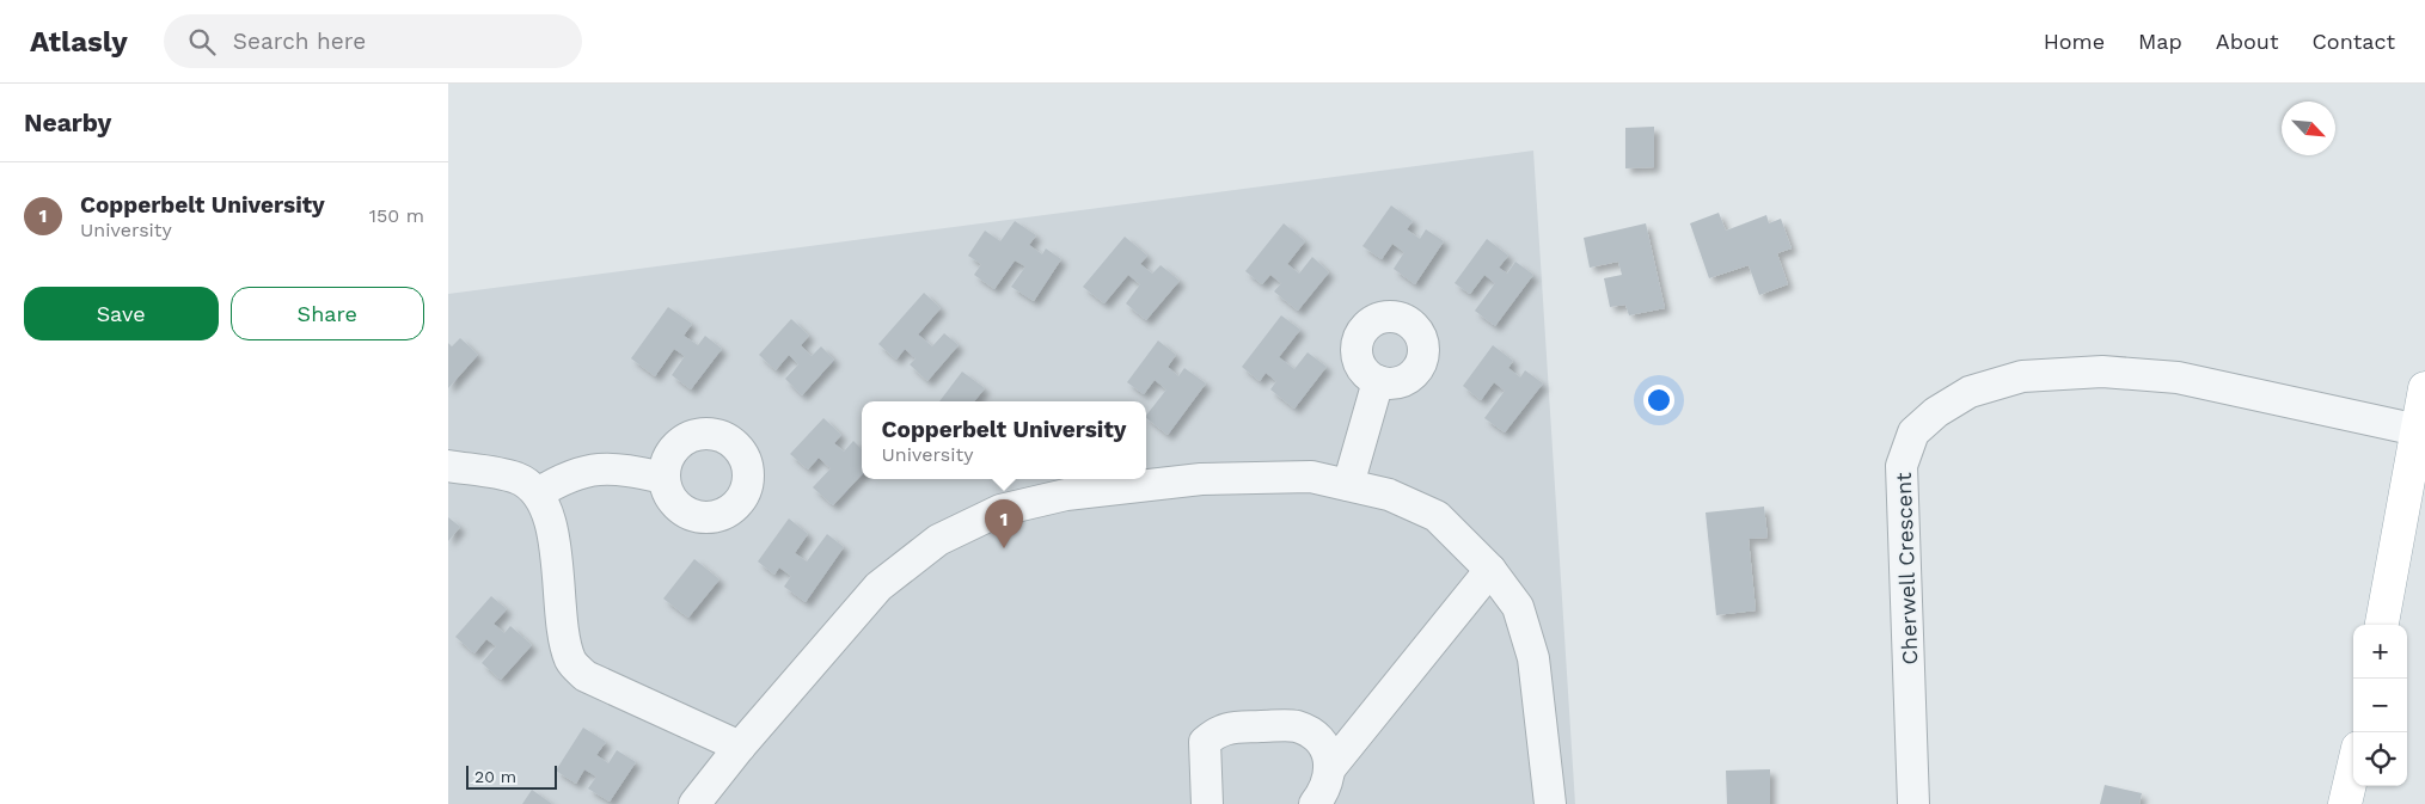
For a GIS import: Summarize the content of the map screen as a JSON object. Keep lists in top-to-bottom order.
{
  "streets": {
    "street": ["Cherwell Crescent"]
  },
  "scale_bar": "20 m",
  "north": "bottom right",
  "page": {
    "header": "Atlasly",
    "search": "Search here",
    "nav": [
      "Home",
      "Map",
      "About",
      "Contact"
    ],
    "heading": "Nearby",
    "list": [
      {
        "mark": "1",
        "name": "Copperbelt University",
        "note": "University",
        "value": "150 m"
      }
    ],
    "buttons": ["Save", "Share"],
    "popup": ["Copperbelt University", "University"],
    "pins": "1",
    "map_buttons": ["+", "−"],
    "scale": "20 m"
  }
}
